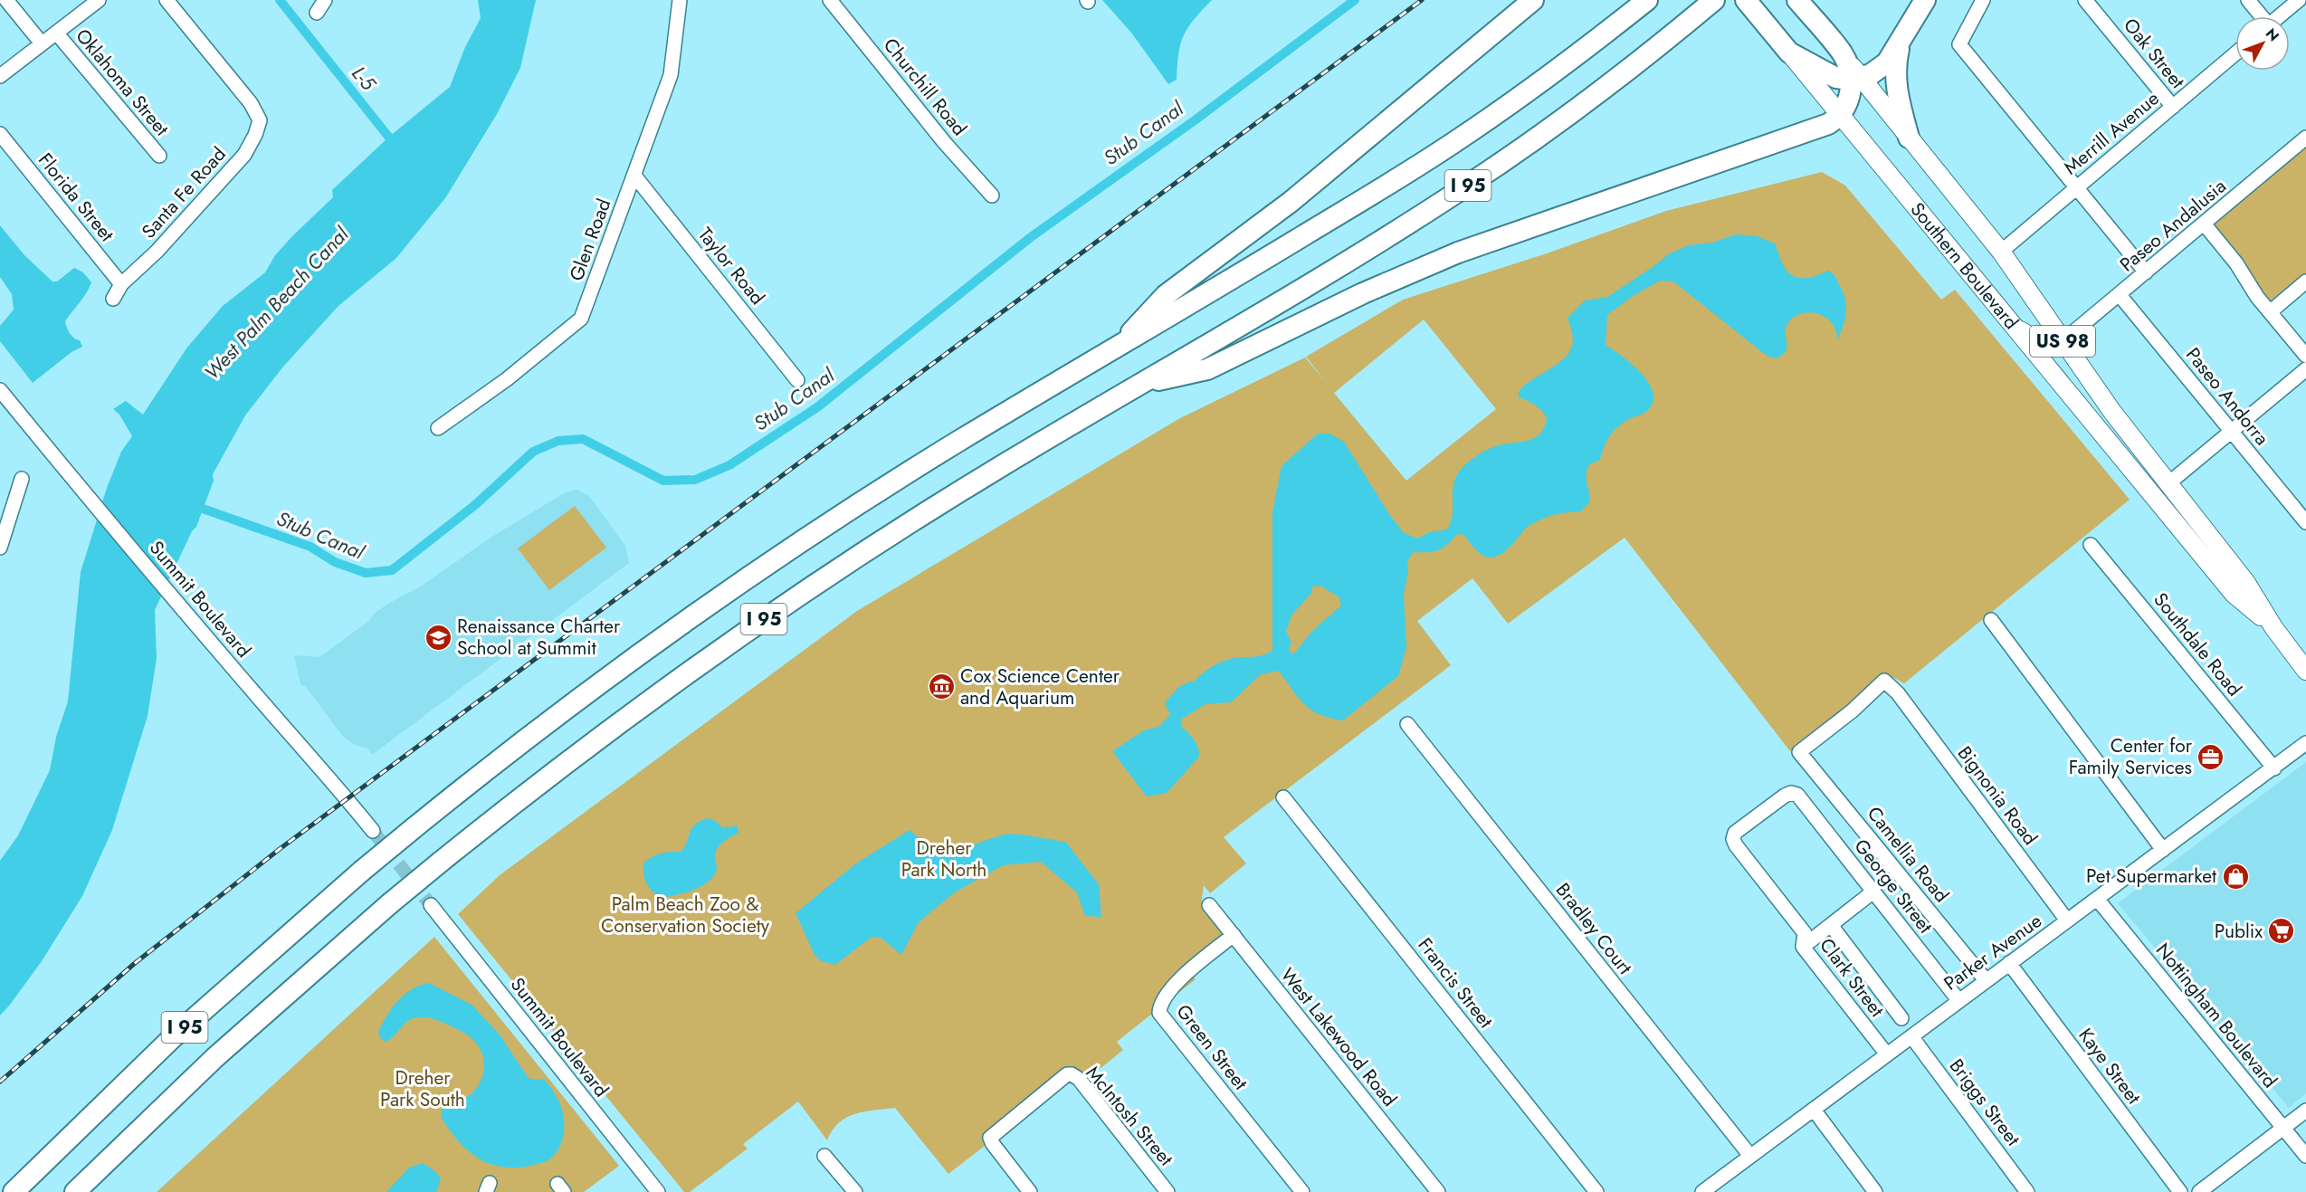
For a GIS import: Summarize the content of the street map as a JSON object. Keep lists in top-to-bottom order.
{
  "streets": {
    "highway": ["I 95", "Southern Boulevard", "US 98"],
    "street": [
      "Oak Street",
      "Oklahoma Street",
      "Churchill Road",
      "Merrill Avenue",
      "Santa Fe Road",
      "Florida Street",
      "Paseo Andalusia",
      "Glen Road",
      "Taylor Road",
      "Paseo Andorra",
      "Summit Boulevard",
      "Southdale Road",
      "Bignonia Road",
      "Camellia Road",
      "George Street",
      "Bradley Court",
      "Parker Avenue",
      "Clark Street",
      "Francis Street",
      "Nottingham Boulevard",
      "West Lakewood Road",
      "Green Street",
      "Kaye Street",
      "Briggs Street",
      "McIntosh Street"
    ]
  },
  "crossings": [
    ["Oak Street", "Merrill Avenue"],
    ["Merrill Avenue", "Southern Boulevard"],
    ["Santa Fe Road", "Florida Street"],
    ["Paseo Andalusia", "Southern Boulevard"],
    ["Paseo Andalusia", "Paseo Andorra"],
    ["Glen Road", "Taylor Road"],
    ["Southdale Road", "Parker Avenue"],
    ["Bignonia Road", "Camellia Road"],
    ["Bignonia Road", "Parker Avenue"],
    ["Camellia Road", "Parker Avenue"],
    ["George Street", "Parker Avenue"],
    ["George Street", "Clark Street"],
    ["Bradley Court", "Parker Avenue"],
    ["Parker Avenue", "Clark Street"],
    ["Parker Avenue", "Nottingham Boulevard"],
    ["Parker Avenue", "Kaye Street"],
    ["Parker Avenue", "Briggs Street"],
    ["West Lakewood Road", "Green Street"]
  ],
  "water": ["L-5", "Stub Canal", "West Palm Beach Canal"],
  "parks": ["Dreher Park North", "Palm Beach Zoo & Conservation Society", "Dreher Park South"],
  "places": {
    "school or university": ["Renaissance Charter School at Summit"],
    "museum": ["Cox Science Center and Aquarium"],
    "office": ["Center for Family Services"],
    "shop": ["Pet Supermarket"],
    "supermarket": ["Publix"]
  },
  "north": "top right"
}
